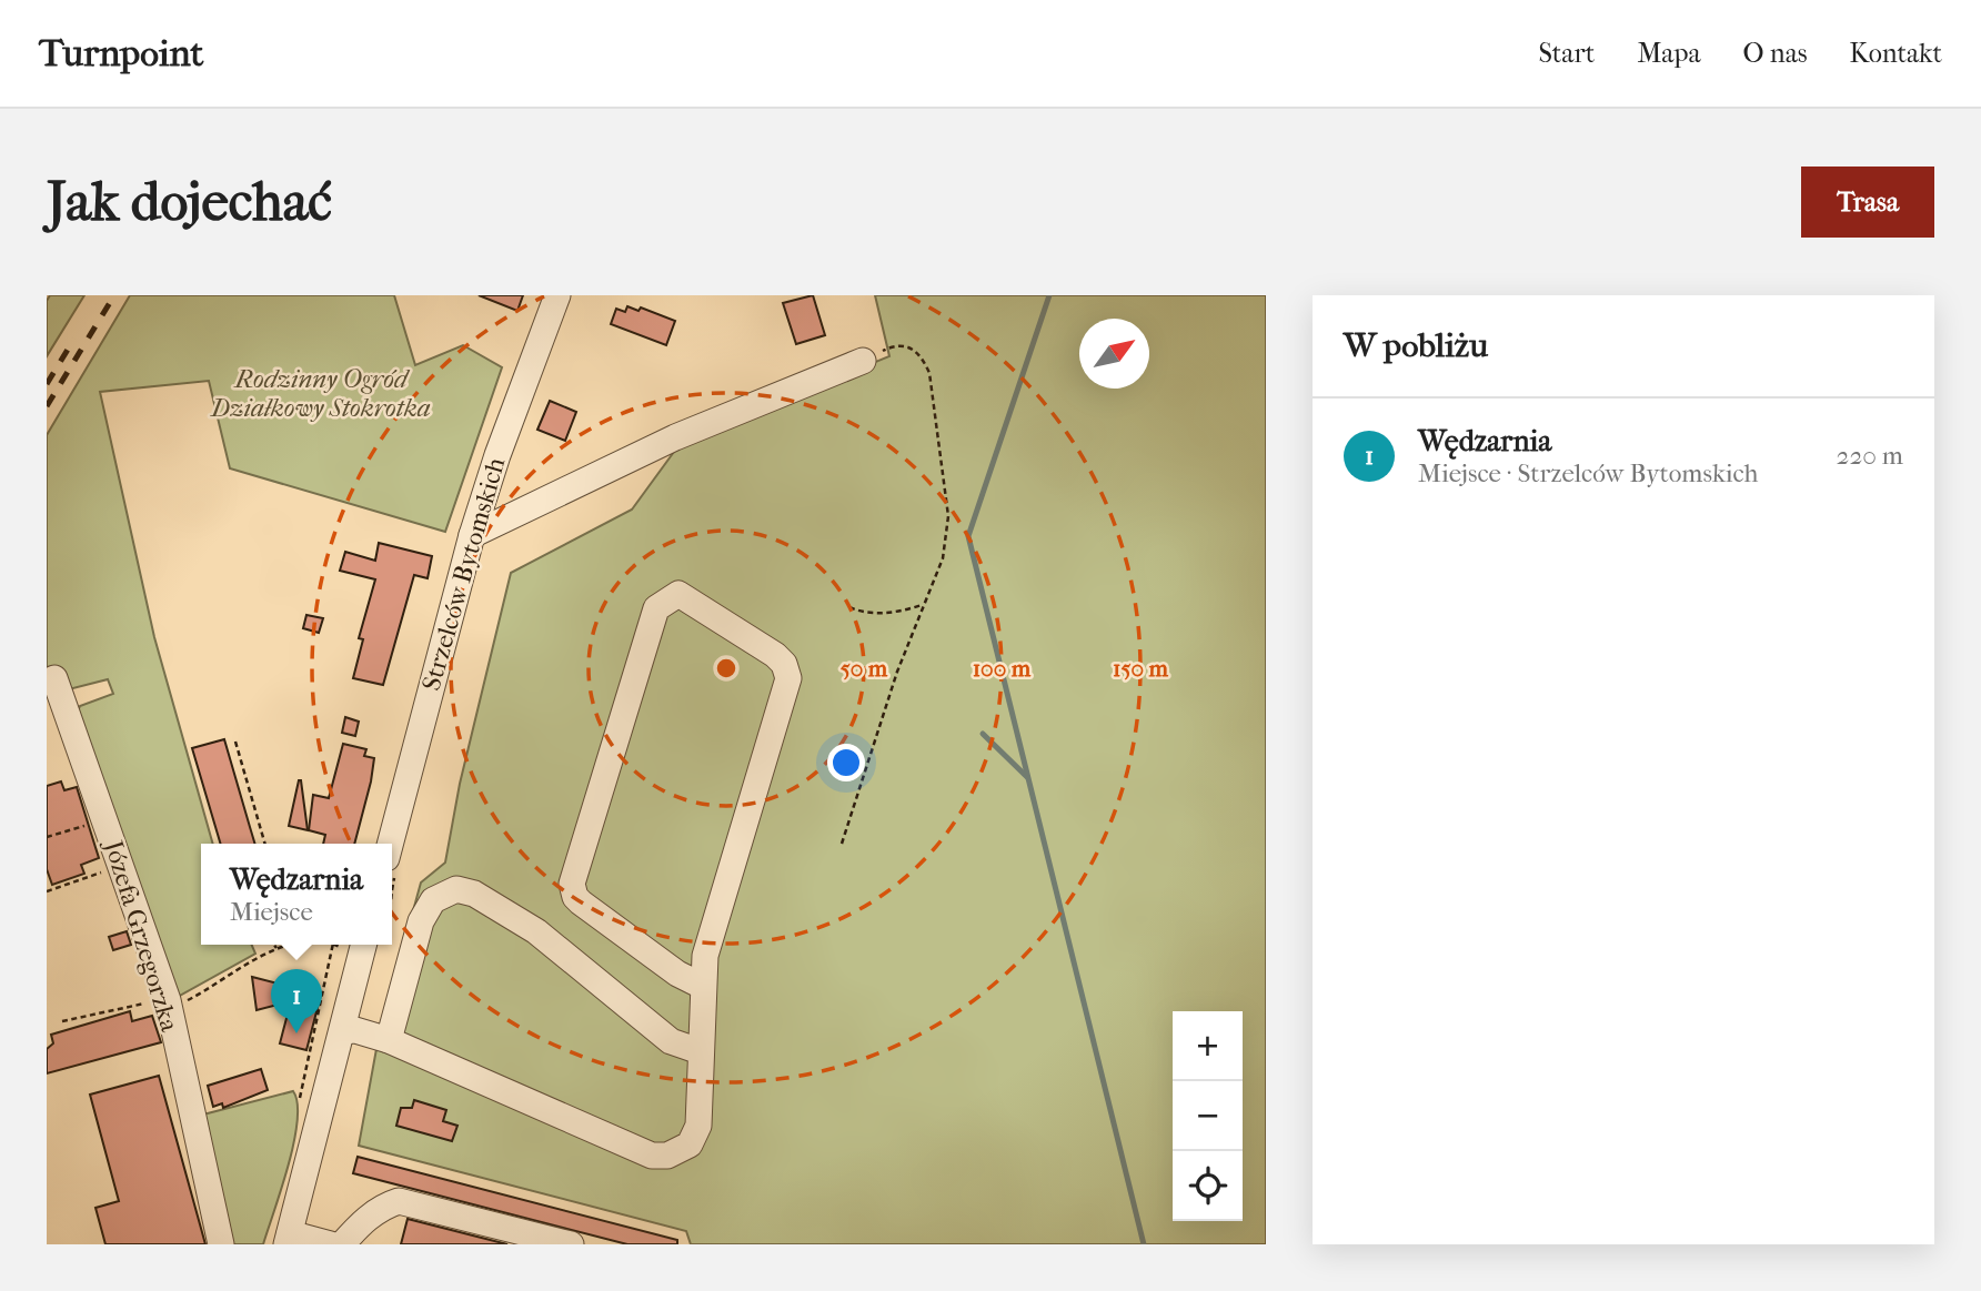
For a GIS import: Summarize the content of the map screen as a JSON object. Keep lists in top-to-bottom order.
{
  "streets": {
    "street": ["Strzelców Bytomskich", "Józefa Grzegorzka"]
  },
  "parks": ["Rodzinny Ogród Działkowy Stokrotka"],
  "north": "top right",
  "page": {
    "header": "Turnpoint",
    "nav": [
      "Start",
      "Mapa",
      "O nas",
      "Kontakt"
    ],
    "buttons": "Trasa",
    "title": "Jak dojechać",
    "heading": "W pobliżu",
    "list": [
      {
        "mark": "1",
        "name": "Wędzarnia",
        "note": "Miejsce · Strzelców Bytomskich",
        "value": "220 m"
      }
    ],
    "popup": ["Wędzarnia", "Miejsce"],
    "pins": "1",
    "map_buttons": ["+", "−"]
  },
  "rings": ["50 m", "100 m", "150 m"]
}
